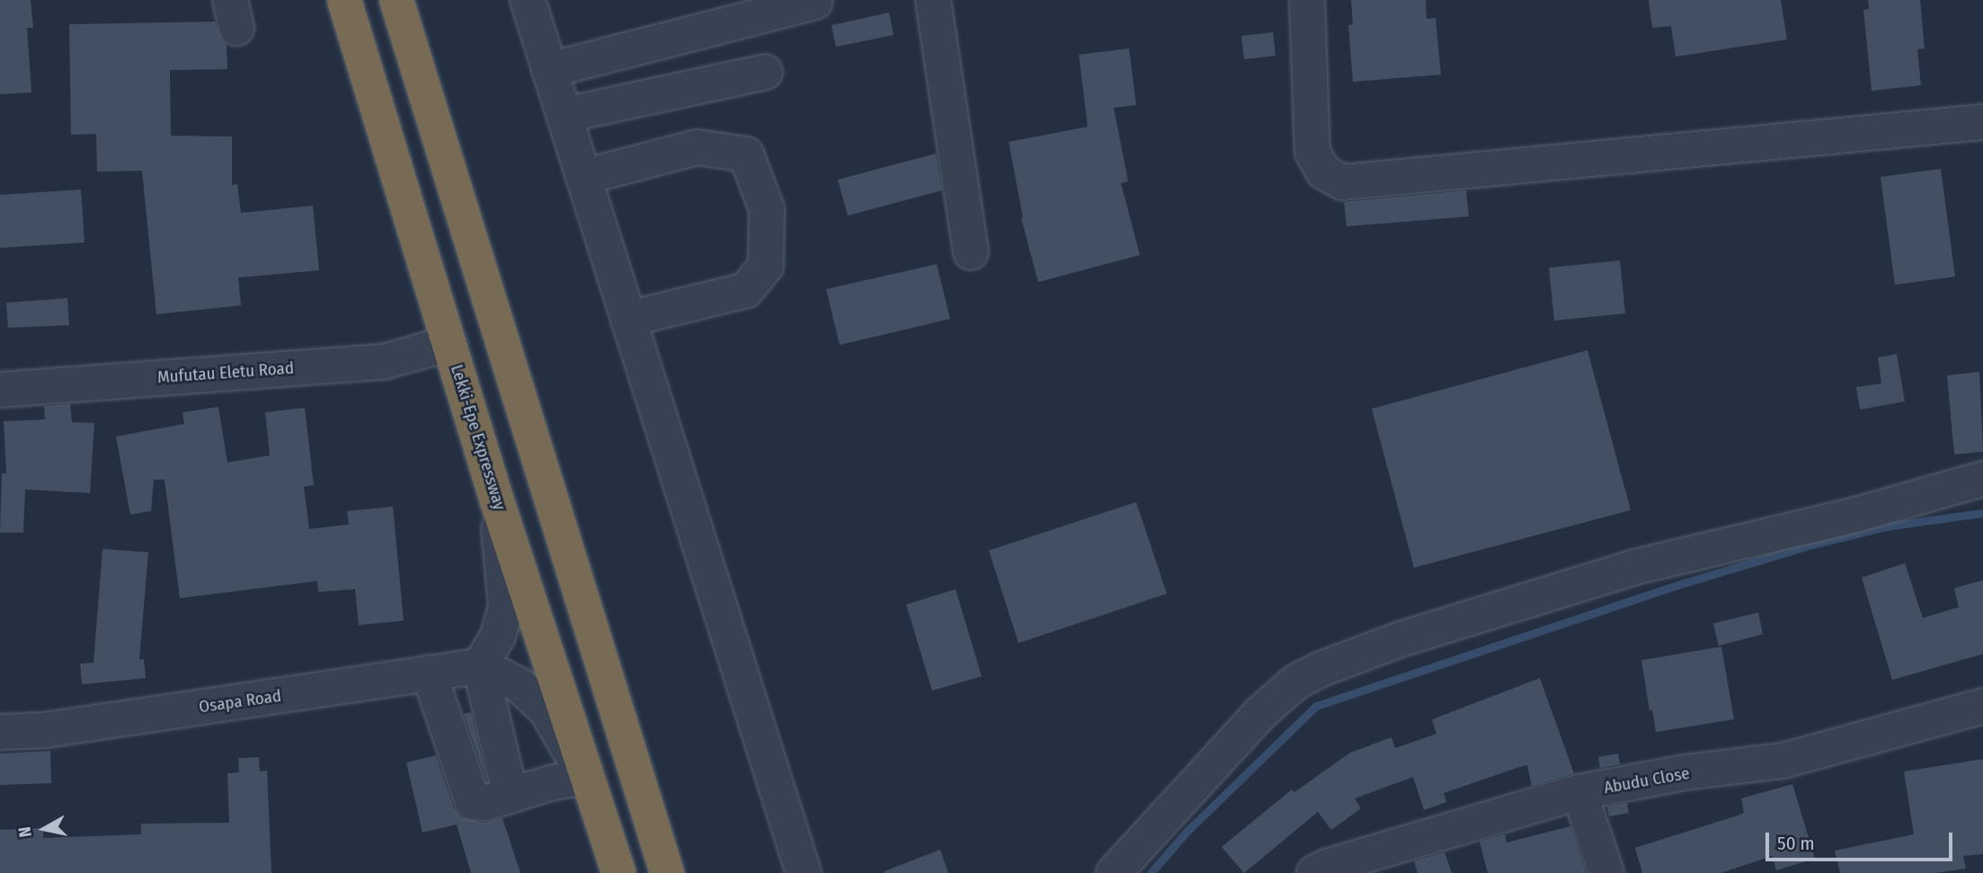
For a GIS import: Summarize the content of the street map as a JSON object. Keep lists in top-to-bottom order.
{
  "streets": {
    "highway": ["Lekki-Epe Expressway"],
    "street": ["Mufutau Eletu Road", "Osapa Road", "Abudu Close"]
  },
  "crossings": [
    ["Mufutau Eletu Road", "Lekki-Epe Expressway"]
  ],
  "scale_bar": "50 m",
  "north": "left"
}
